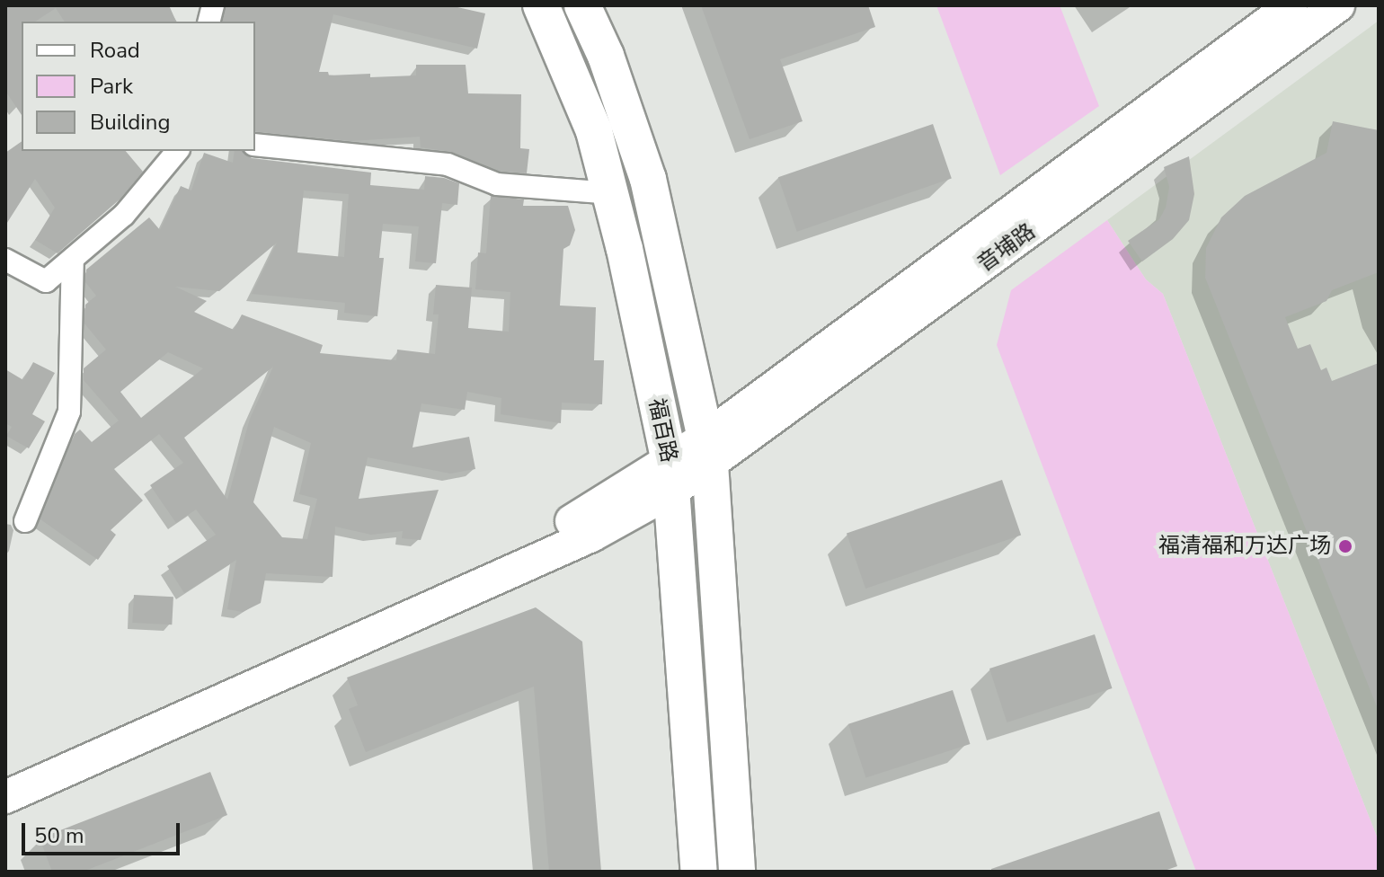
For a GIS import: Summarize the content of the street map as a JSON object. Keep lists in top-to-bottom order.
{
  "streets": {
    "main road": ["福百路"],
    "street": ["音埔路"]
  },
  "crossings": [
    ["音埔路", "福百路"]
  ],
  "places": ["福清福和万达广场"],
  "legend": ["Road", "Park", "Building"],
  "scale_bar": "50 m"
}
